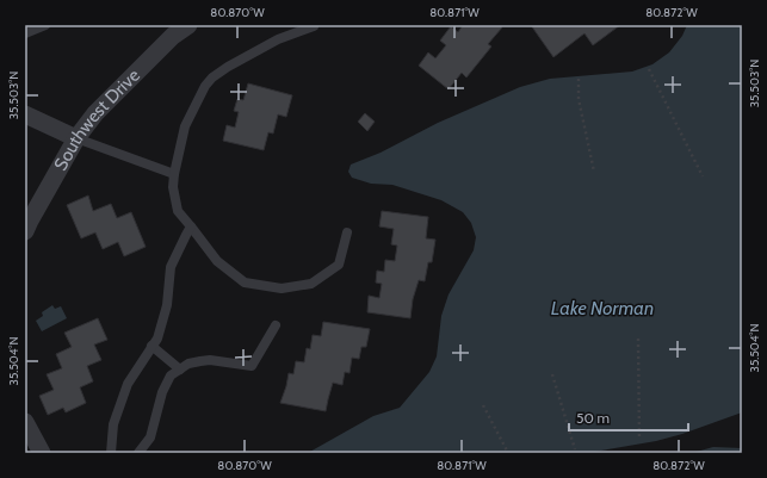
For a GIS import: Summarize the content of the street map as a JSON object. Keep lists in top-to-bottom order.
{
  "streets": {
    "street": ["Southwest Drive"]
  },
  "water": ["Lake Norman"],
  "scale_bar": "50 m",
  "coordinates": [
    "80.870°W",
    "80.871°W",
    "80.872°W",
    "35.503°N",
    "35.504°N"
  ]
}
